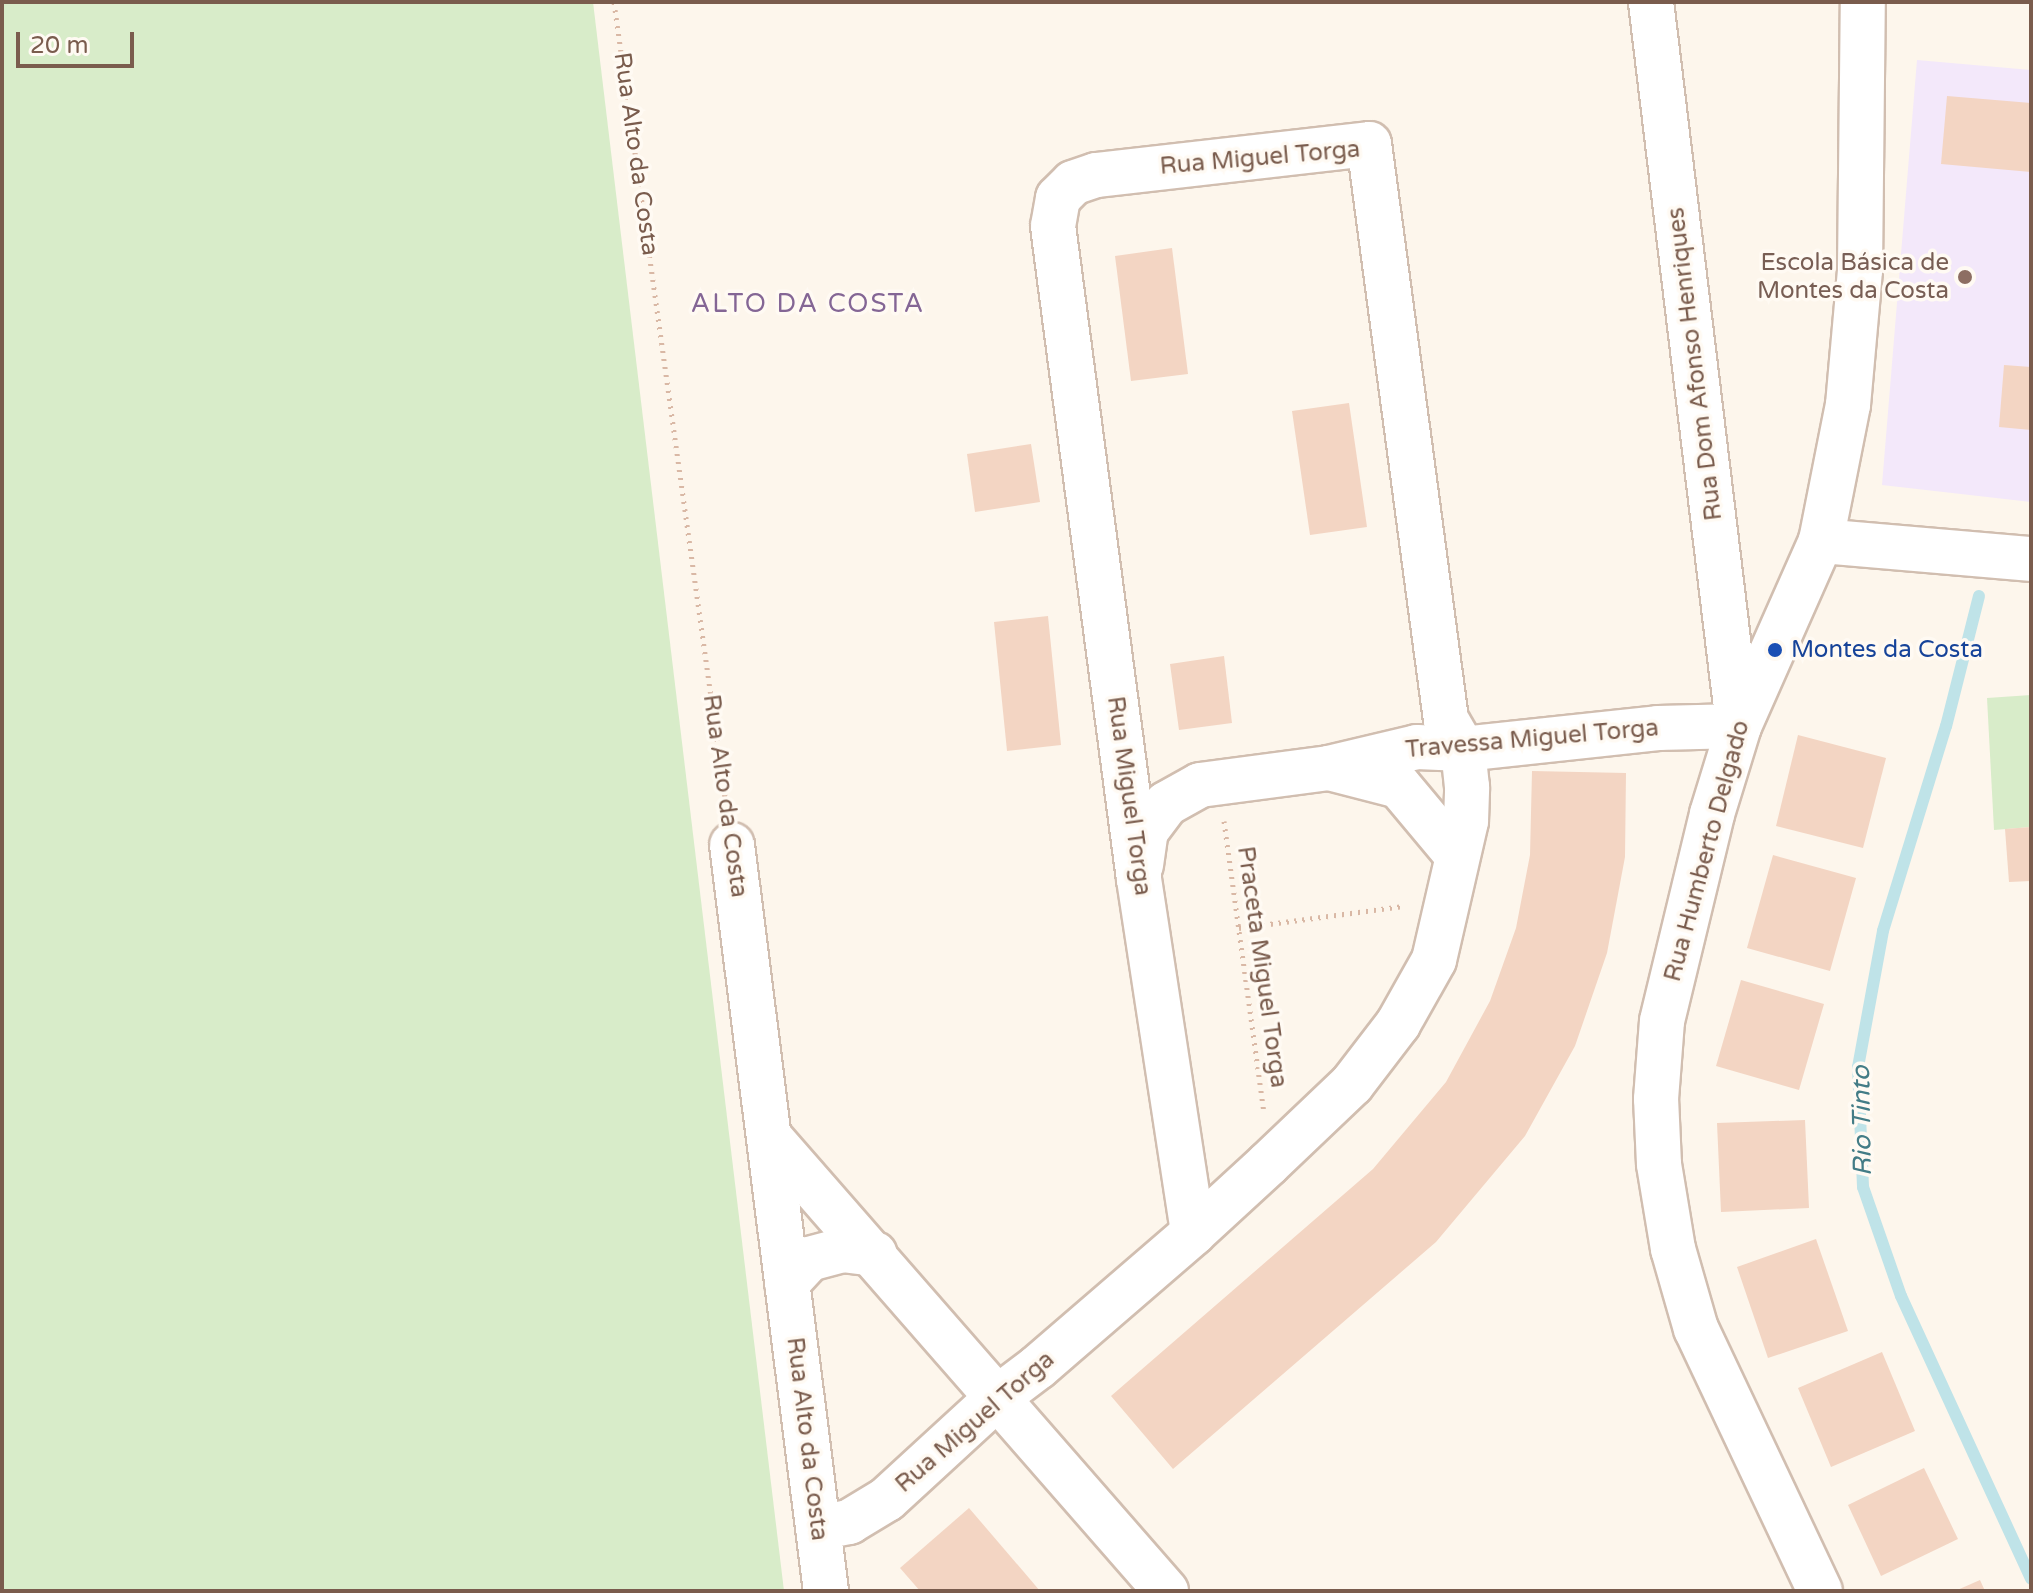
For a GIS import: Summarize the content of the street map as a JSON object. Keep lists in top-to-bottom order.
{
  "streets": {
    "street": [
      "Rua Alto da Costa",
      "Rua Miguel Torga",
      "Rua Dom Afonso Henriques",
      "Travessa Miguel Torga",
      "Rua Humberto Delgado"
    ],
    "path": ["Praceta Miguel Torga"]
  },
  "crossings": [
    ["Rua Alto da Costa", "Rua Miguel Torga"],
    ["Rua Miguel Torga", "Travessa Miguel Torga"],
    ["Rua Dom Afonso Henriques", "Travessa Miguel Torga"],
    ["Rua Dom Afonso Henriques", "Rua Humberto Delgado"],
    ["Travessa Miguel Torga", "Rua Humberto Delgado"],
    ["Travessa Miguel Torga", "Praceta Miguel Torga"]
  ],
  "districts": ["ALTO DA COSTA"],
  "water": ["Rio Tinto"],
  "places": ["Escola Básica de Montes da Costa", "Montes da Costa"],
  "scale_bar": "20 m"
}
